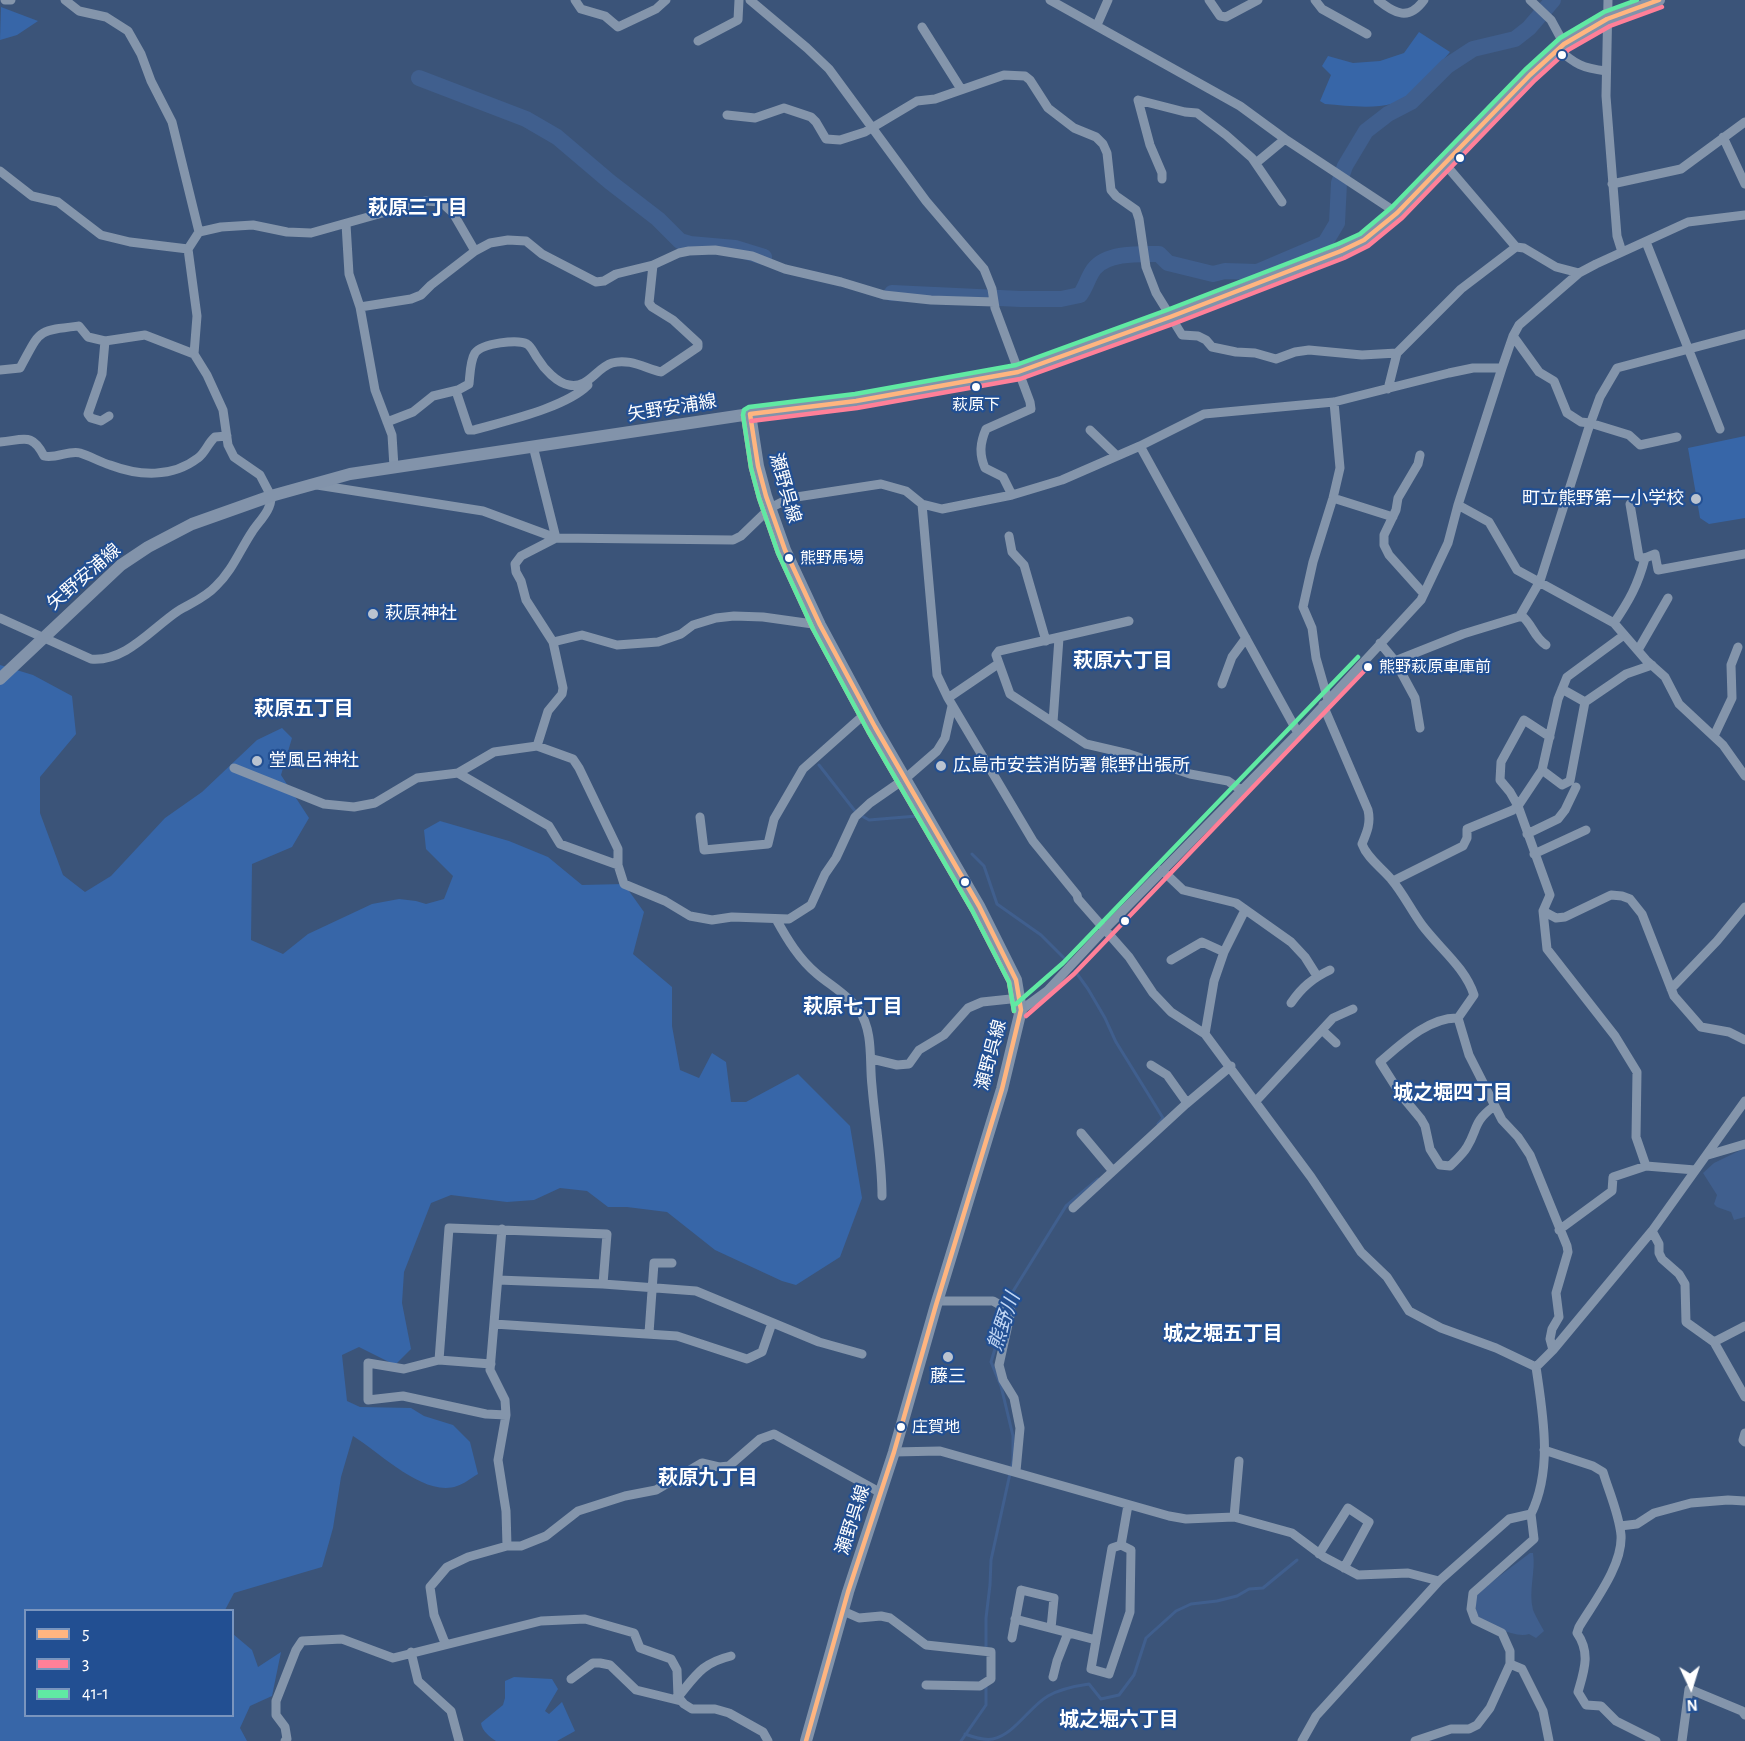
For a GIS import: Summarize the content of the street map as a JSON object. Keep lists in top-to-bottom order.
{
  "streets": {
    "main road": ["矢野安浦線", "瀬野呉線"]
  },
  "crossings": [
    ["矢野安浦線", "瀬野呉線"]
  ],
  "districts": [
    "萩原三丁目",
    "萩原六丁目",
    "萩原五丁目",
    "萩原七丁目",
    "城之堀四丁目",
    "城之堀五丁目",
    "萩原九丁目",
    "城之堀六丁目"
  ],
  "water": ["熊野川"],
  "places": [
    "萩原下",
    "町立熊野第一小学校",
    "熊野馬場",
    "萩原神社",
    "熊野萩原車庫前",
    "堂風呂神社",
    "広島市安芸消防署 熊野出張所",
    "藤三",
    "庄賀地"
  ],
  "lines": ["transit line 5", "transit line 41-1", "transit line 3"],
  "legend": ["5", "3", "41-1"],
  "north": "bottom"
}
